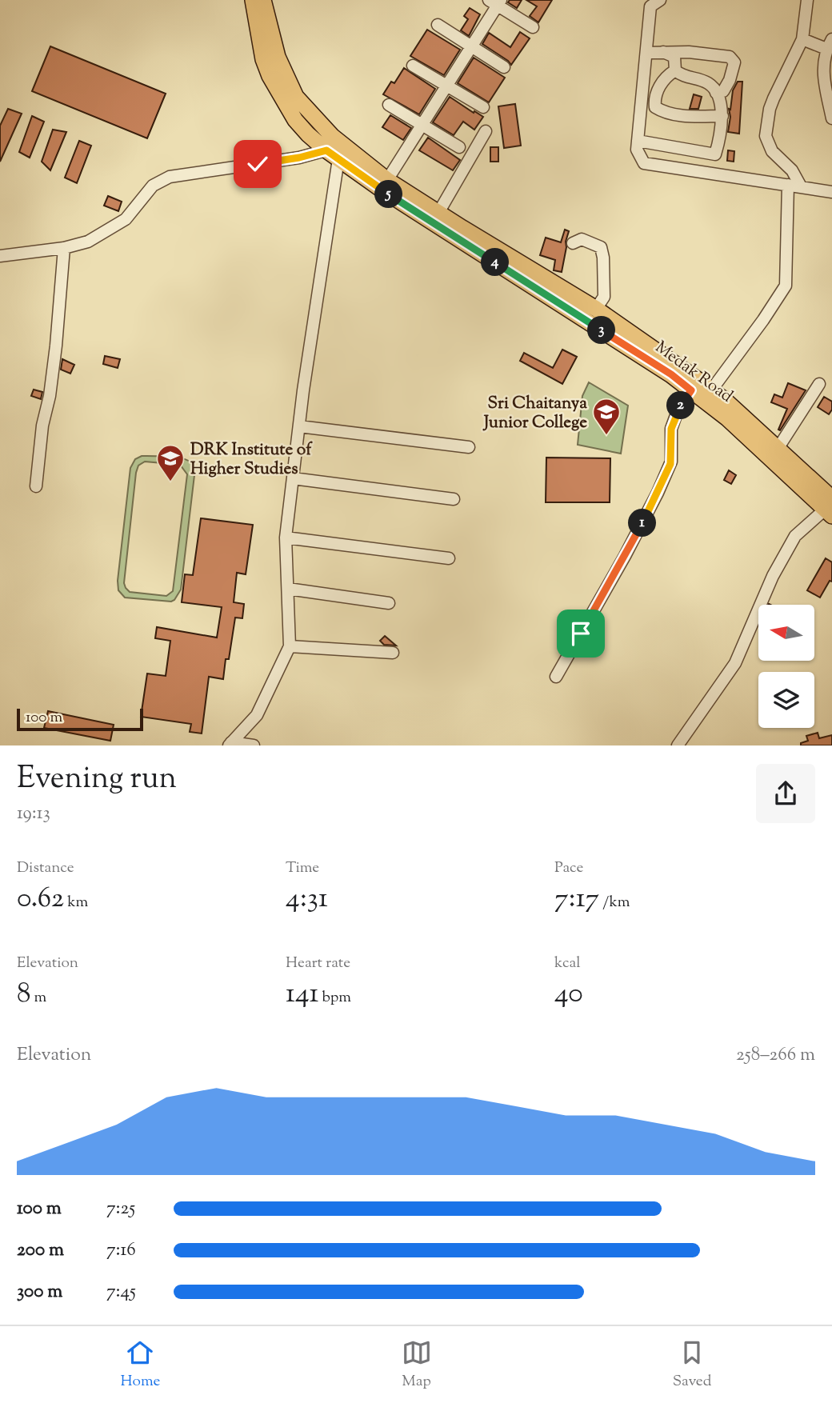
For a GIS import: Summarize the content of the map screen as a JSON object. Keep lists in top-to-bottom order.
{
  "streets": {
    "main road": ["Medak Road"]
  },
  "places": {
    "school or university": ["Sri Chaitanya Junior College", "DRK Institute of Higher Studies"]
  },
  "scale_bar": "100 m",
  "north": "left",
  "page": {
    "pins": [
      "5",
      "4",
      "3",
      "2",
      "1"
    ],
    "scale": "100 m",
    "heading": ["Evening run", "19:13"],
    "stats": [
      ["Distance", "0.62 km"],
      ["Time", "4:31"],
      ["Pace", "7:17 /km"],
      ["Elevation", "8 m"],
      ["Heart rate", "141 bpm"],
      ["kcal", "40"]
    ],
    "chart": ["Elevation", "258–266 m"],
    "list": [
      {
        "name": "100 m",
        "note": "7:25"
      },
      {
        "name": "200 m",
        "note": "7:16"
      },
      {
        "name": "300 m",
        "note": "7:45"
      }
    ],
    "tabs": ["Home", "Map", "Saved"]
  }
}
